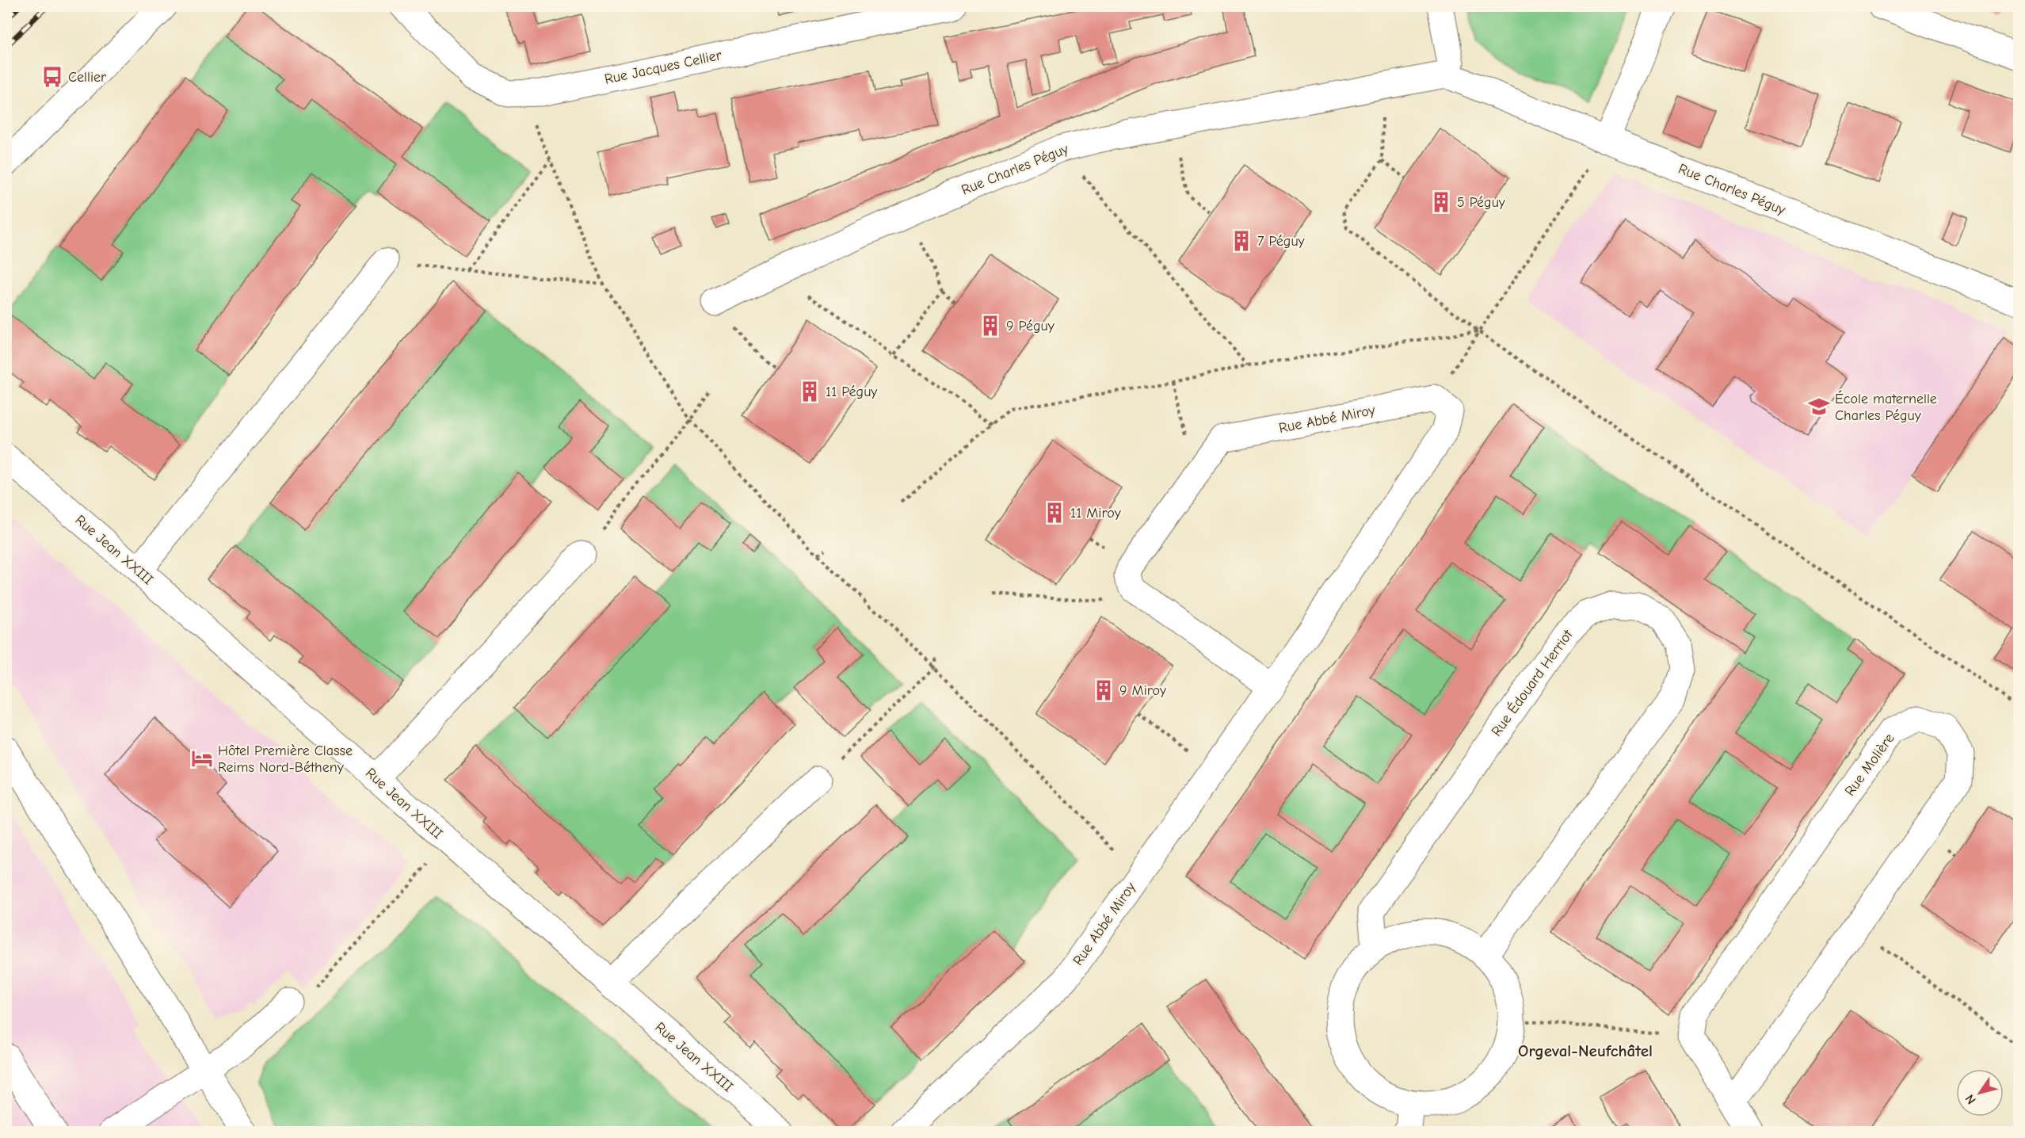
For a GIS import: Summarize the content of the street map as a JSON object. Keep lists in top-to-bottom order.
{
  "streets": {
    "street": [
      "Rue Jacques Cellier",
      "Rue Charles Péguy",
      "Rue Abbé Miroy",
      "Rue Jean XXIII",
      "Rue Édouard Herriot",
      "Rue Molière"
    ]
  },
  "districts": ["Orgeval-Neufchâtel"],
  "places": {
    "bus stop": ["Cellier"],
    "building": [
      "5 Péguy",
      "7 Péguy",
      "9 Péguy",
      "11 Péguy",
      "11 Miroy",
      "9 Miroy"
    ],
    "school or university": ["École maternelle Charles Péguy"],
    "hotel": ["Hôtel Première Classe Reims Nord-Bétheny"]
  },
  "north": "bottom left"
}
